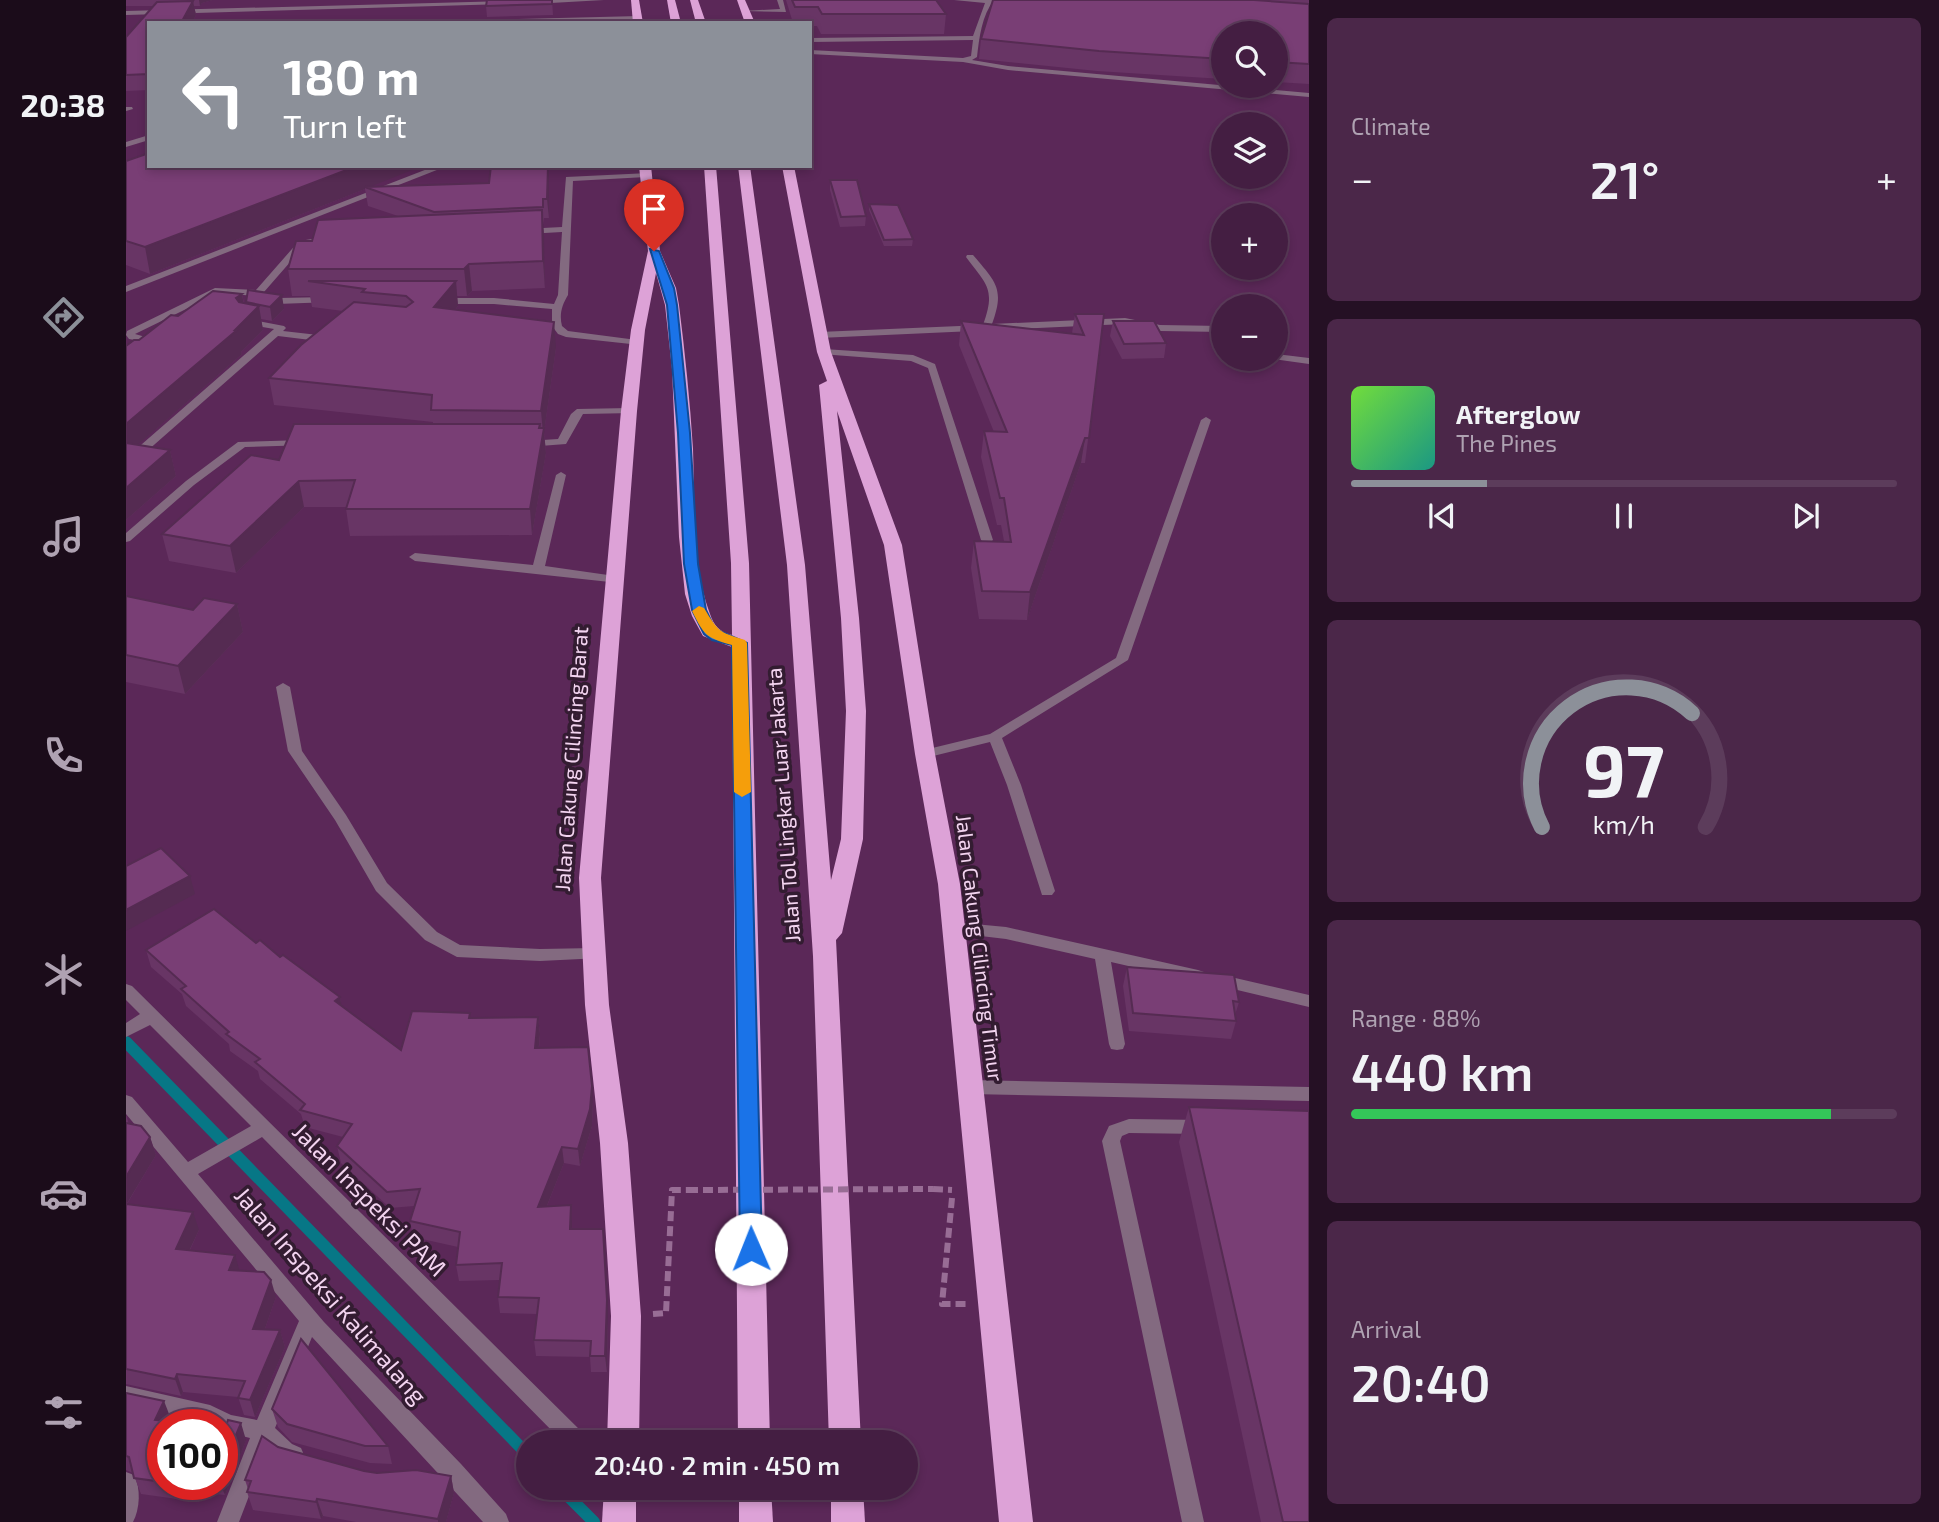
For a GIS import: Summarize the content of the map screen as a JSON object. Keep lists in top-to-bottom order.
{
  "streets": {
    "highway": ["Jalan Cakung Cilincing Barat", "Jalan Tol Lingkar Luar Jakarta", "Jalan Cakung Cilincing Timur"],
    "street": ["Jalan Inspeksi PAM", "Jalan Inspeksi Kalimalang"]
  },
  "page": {
    "tabs": "20:38",
    "tile": [
      "Climate",
      ["Range · 88%", "440 km"],
      ["Arrival", "20:40"]
    ],
    "map_buttons": ["+", "−"],
    "turn": ["180 m", "Turn left"],
    "heat": ["−", "21°", "+"],
    "song": ["Afterglow", "The Pines"],
    "limit": "100",
    "trip": "20:40 · 2 min · 450 m",
    "gauge": ["97", "km/h"]
  }
}
